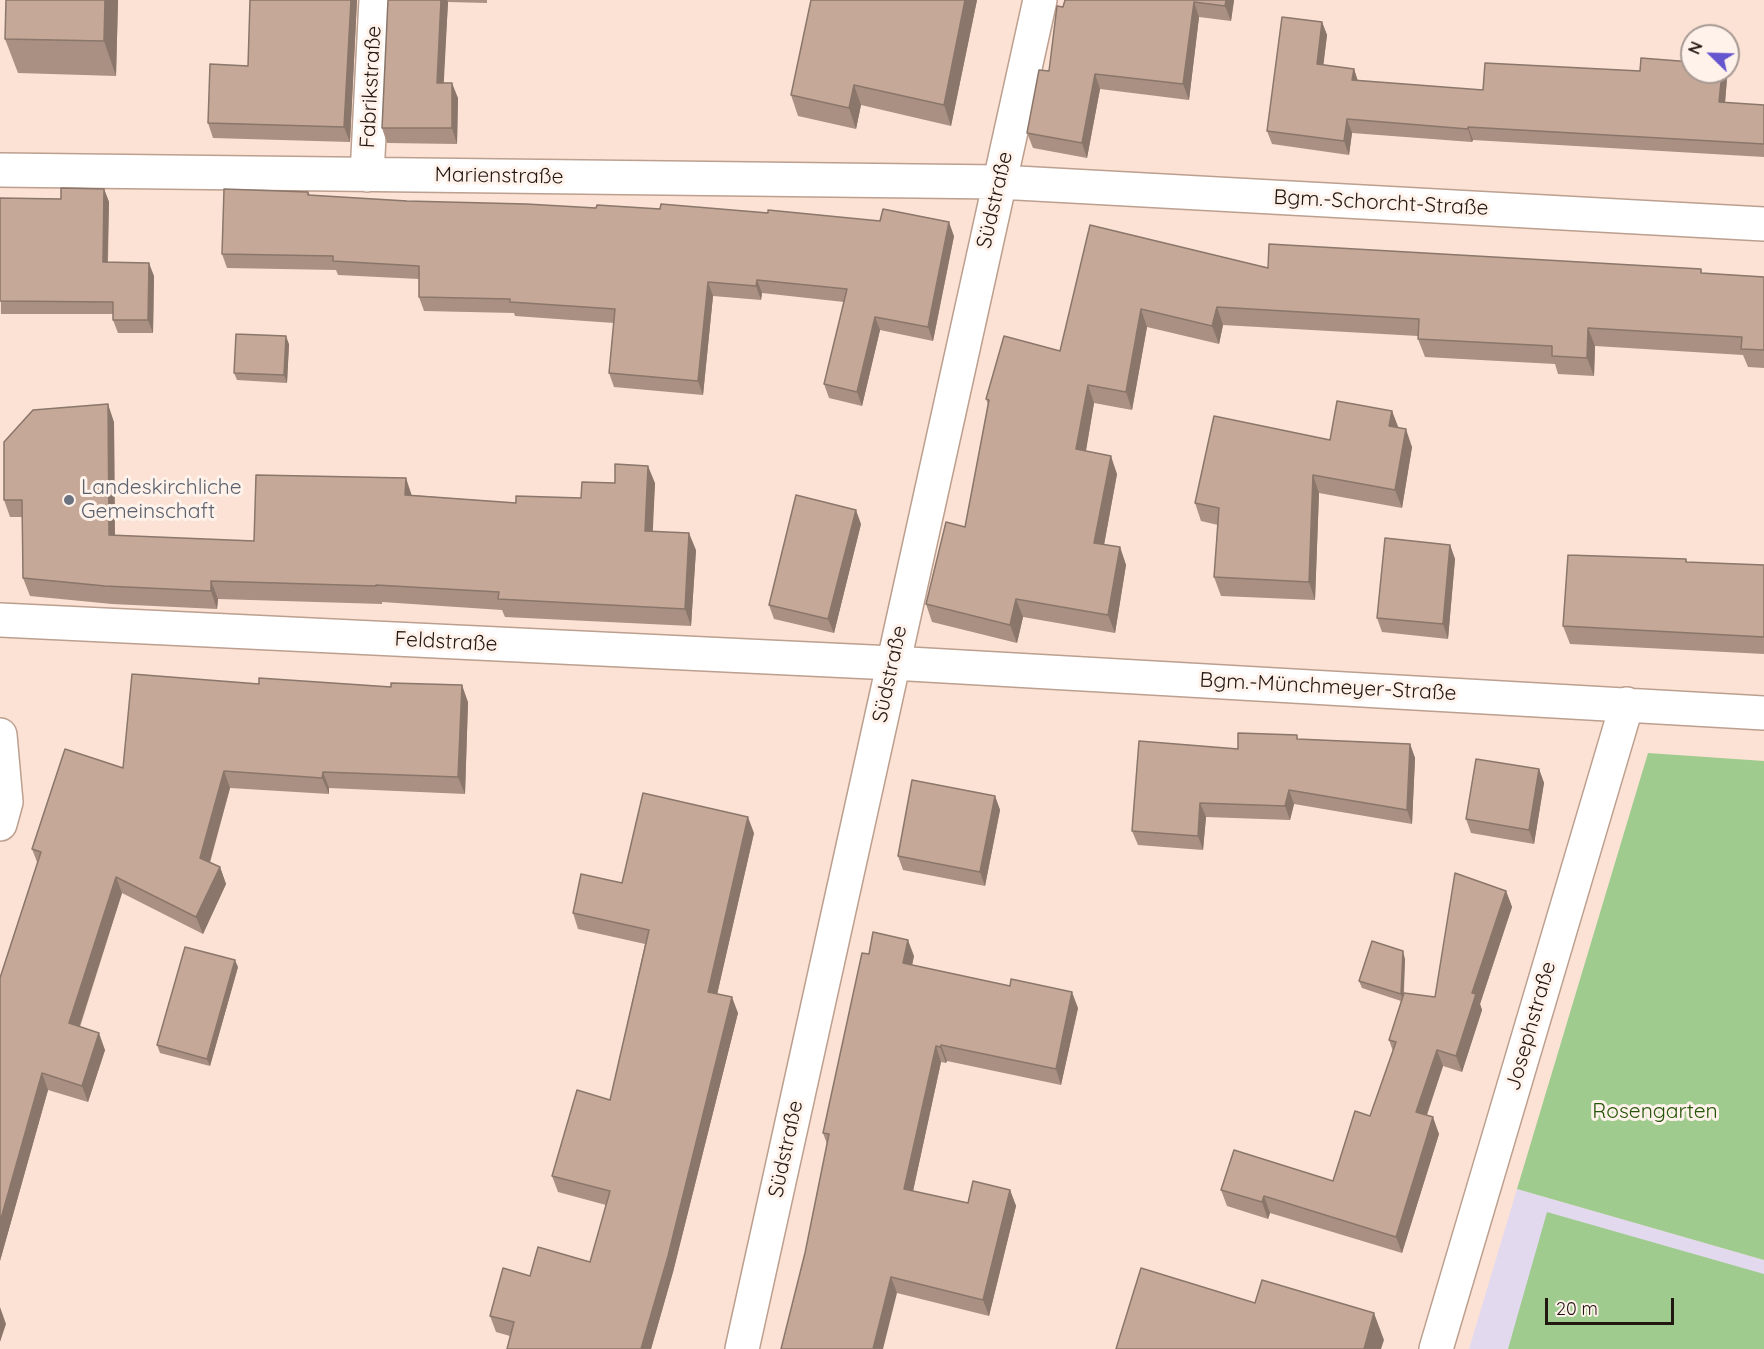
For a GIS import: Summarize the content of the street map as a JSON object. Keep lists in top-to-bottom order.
{
  "streets": {
    "street": [
      "Fabrikstraße",
      "Marienstraße",
      "Südstraße",
      "Bgm.-Schorcht-Straße",
      "Feldstraße",
      "Bgm.-Münchmeyer-Straße",
      "Josephstraße"
    ]
  },
  "crossings": [
    ["Fabrikstraße", "Marienstraße"],
    ["Marienstraße", "Südstraße"],
    ["Marienstraße", "Bgm.-Schorcht-Straße"],
    ["Südstraße", "Bgm.-Schorcht-Straße"],
    ["Südstraße", "Feldstraße"],
    ["Südstraße", "Bgm.-Münchmeyer-Straße"],
    ["Feldstraße", "Bgm.-Münchmeyer-Straße"],
    ["Bgm.-Münchmeyer-Straße", "Josephstraße"]
  ],
  "parks": ["Rosengarten"],
  "places": ["Landeskirchliche Gemeinschaft"],
  "scale_bar": "20 m",
  "north": "top left"
}
